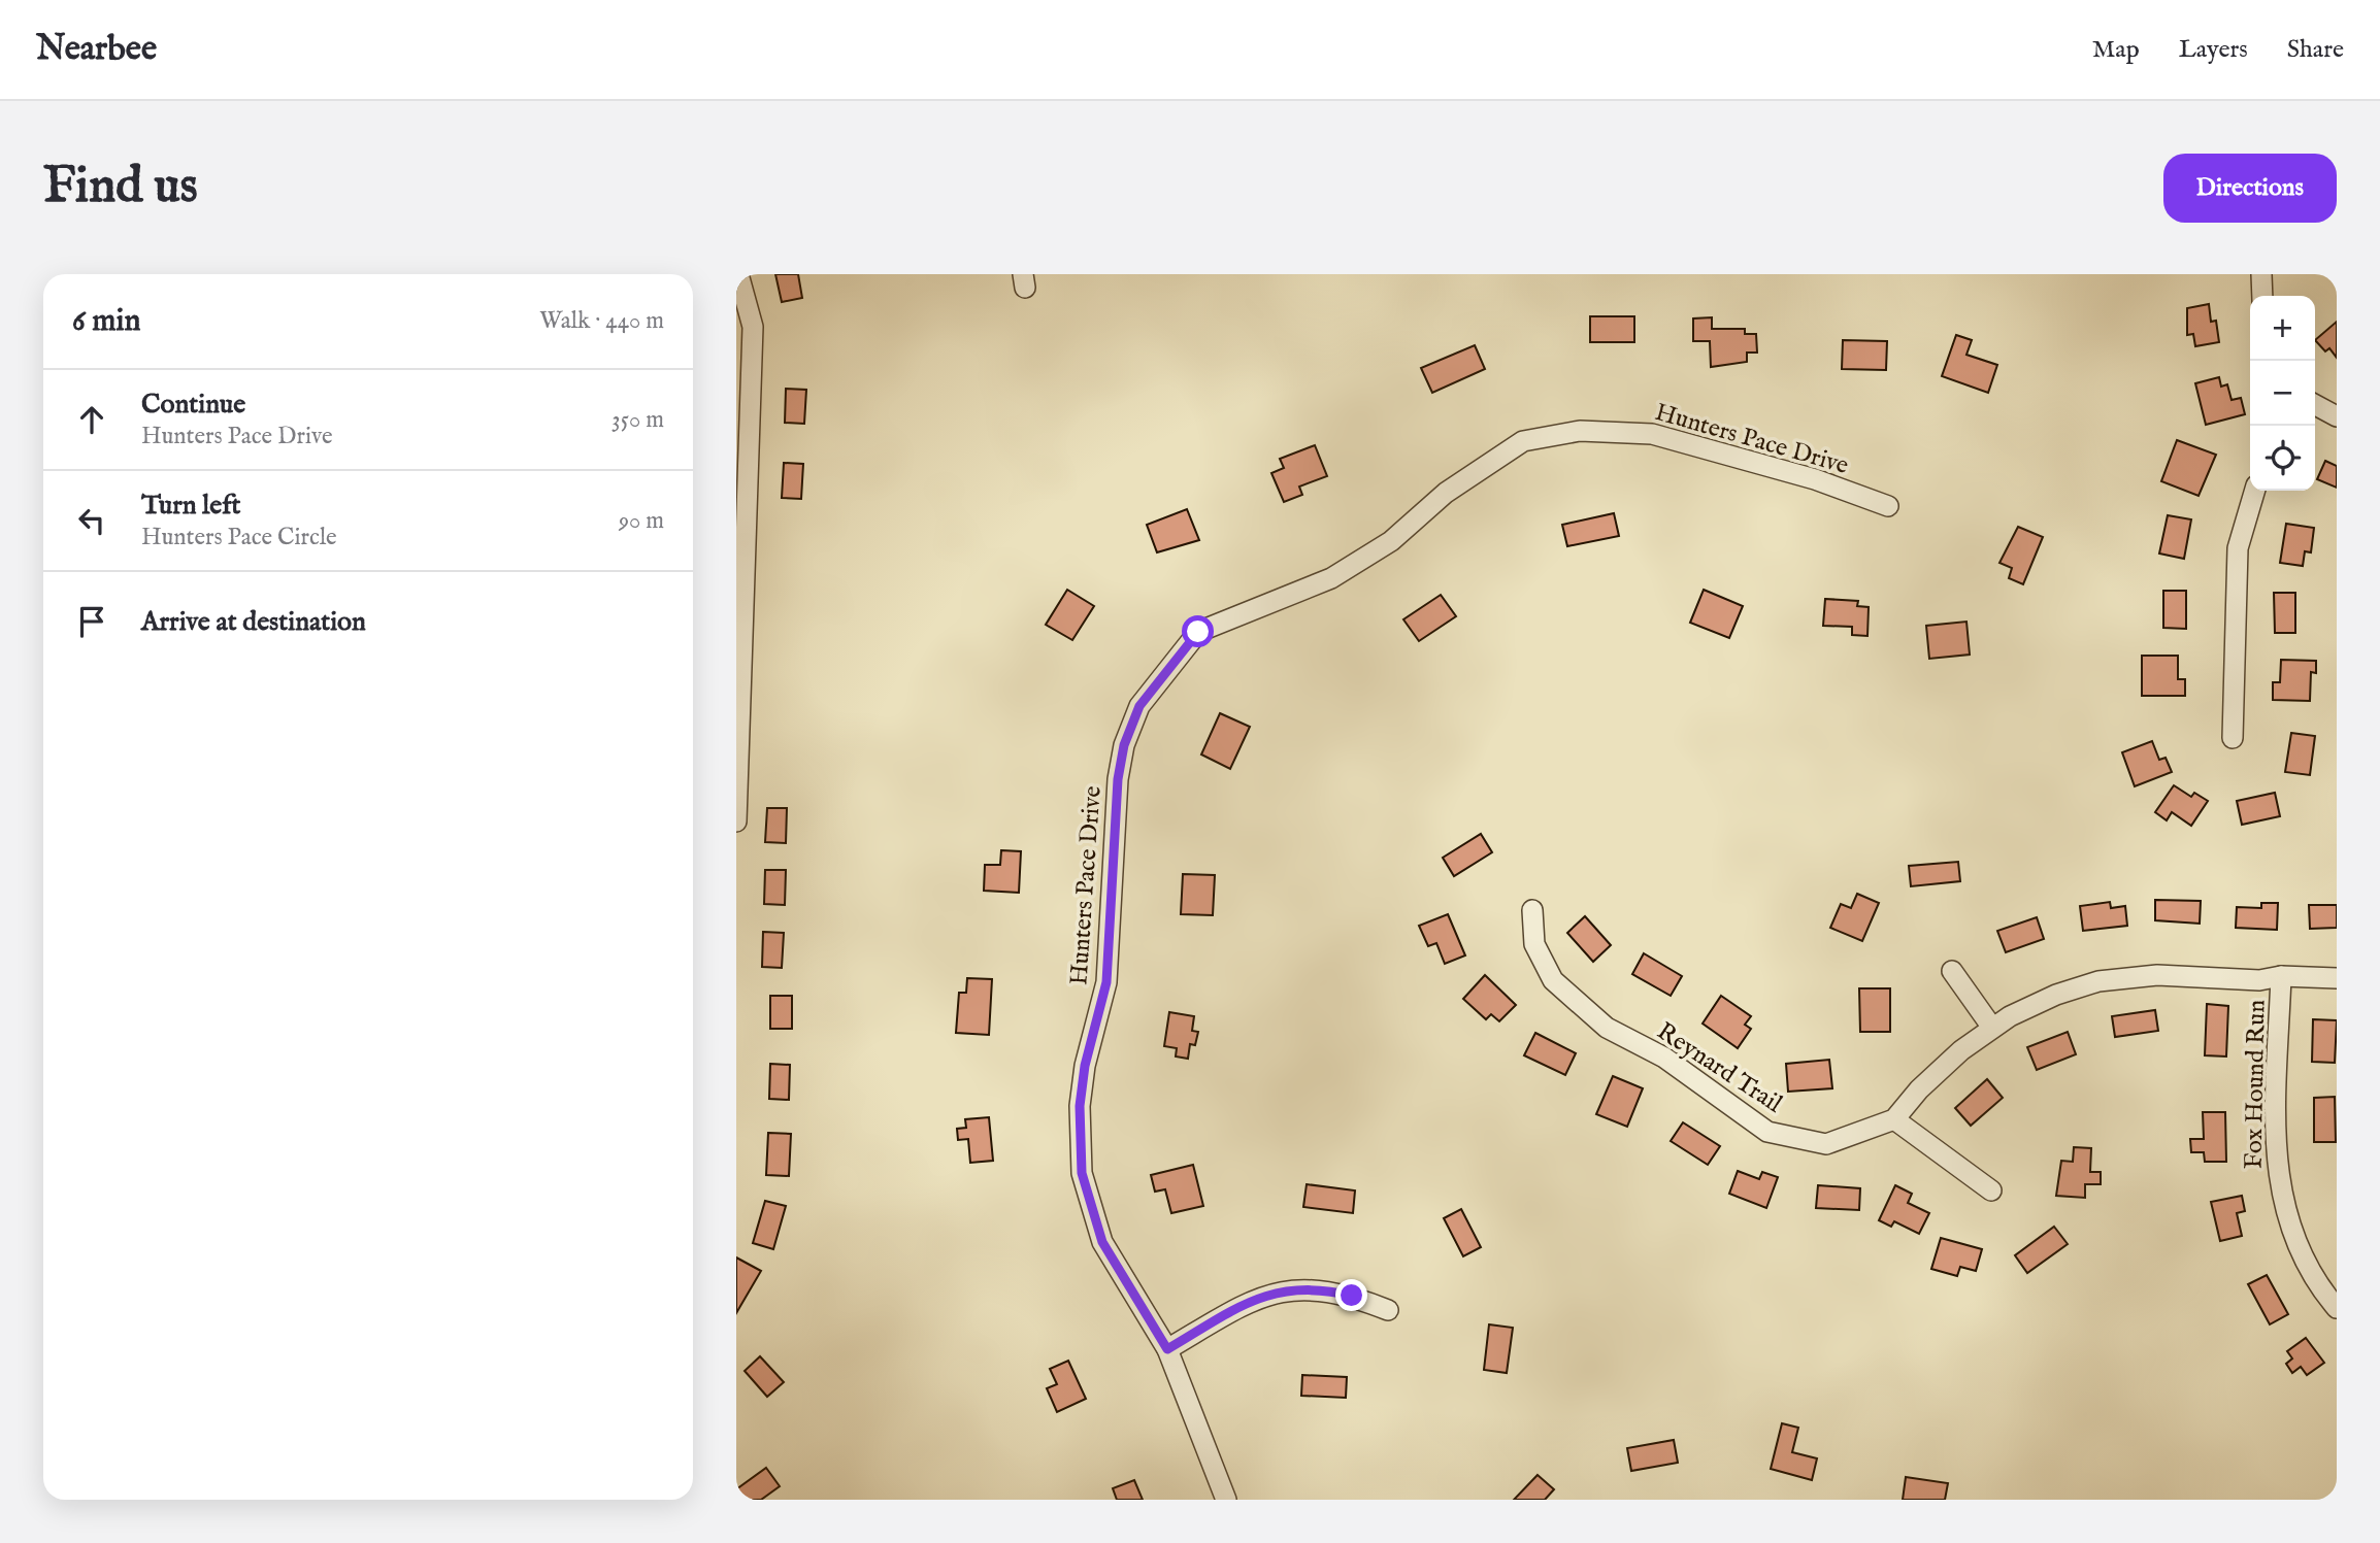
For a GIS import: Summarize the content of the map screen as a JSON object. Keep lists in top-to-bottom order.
{
  "streets": {
    "street": ["Hunters Pace Drive", "Reynard Trail", "Fox Hound Run"]
  },
  "page": {
    "header": "Nearbee",
    "nav": ["Map", "Layers", "Share"],
    "buttons": "Directions",
    "title": "Find us",
    "heading": ["6 min", "Walk · 440 m"],
    "map_buttons": ["+", "−"],
    "list": [
      ["Continue", "Hunters Pace Drive", "350 m"],
      ["Turn left", "Hunters Pace Circle", "90 m"],
      "Arrive at destination"
    ]
  }
}
